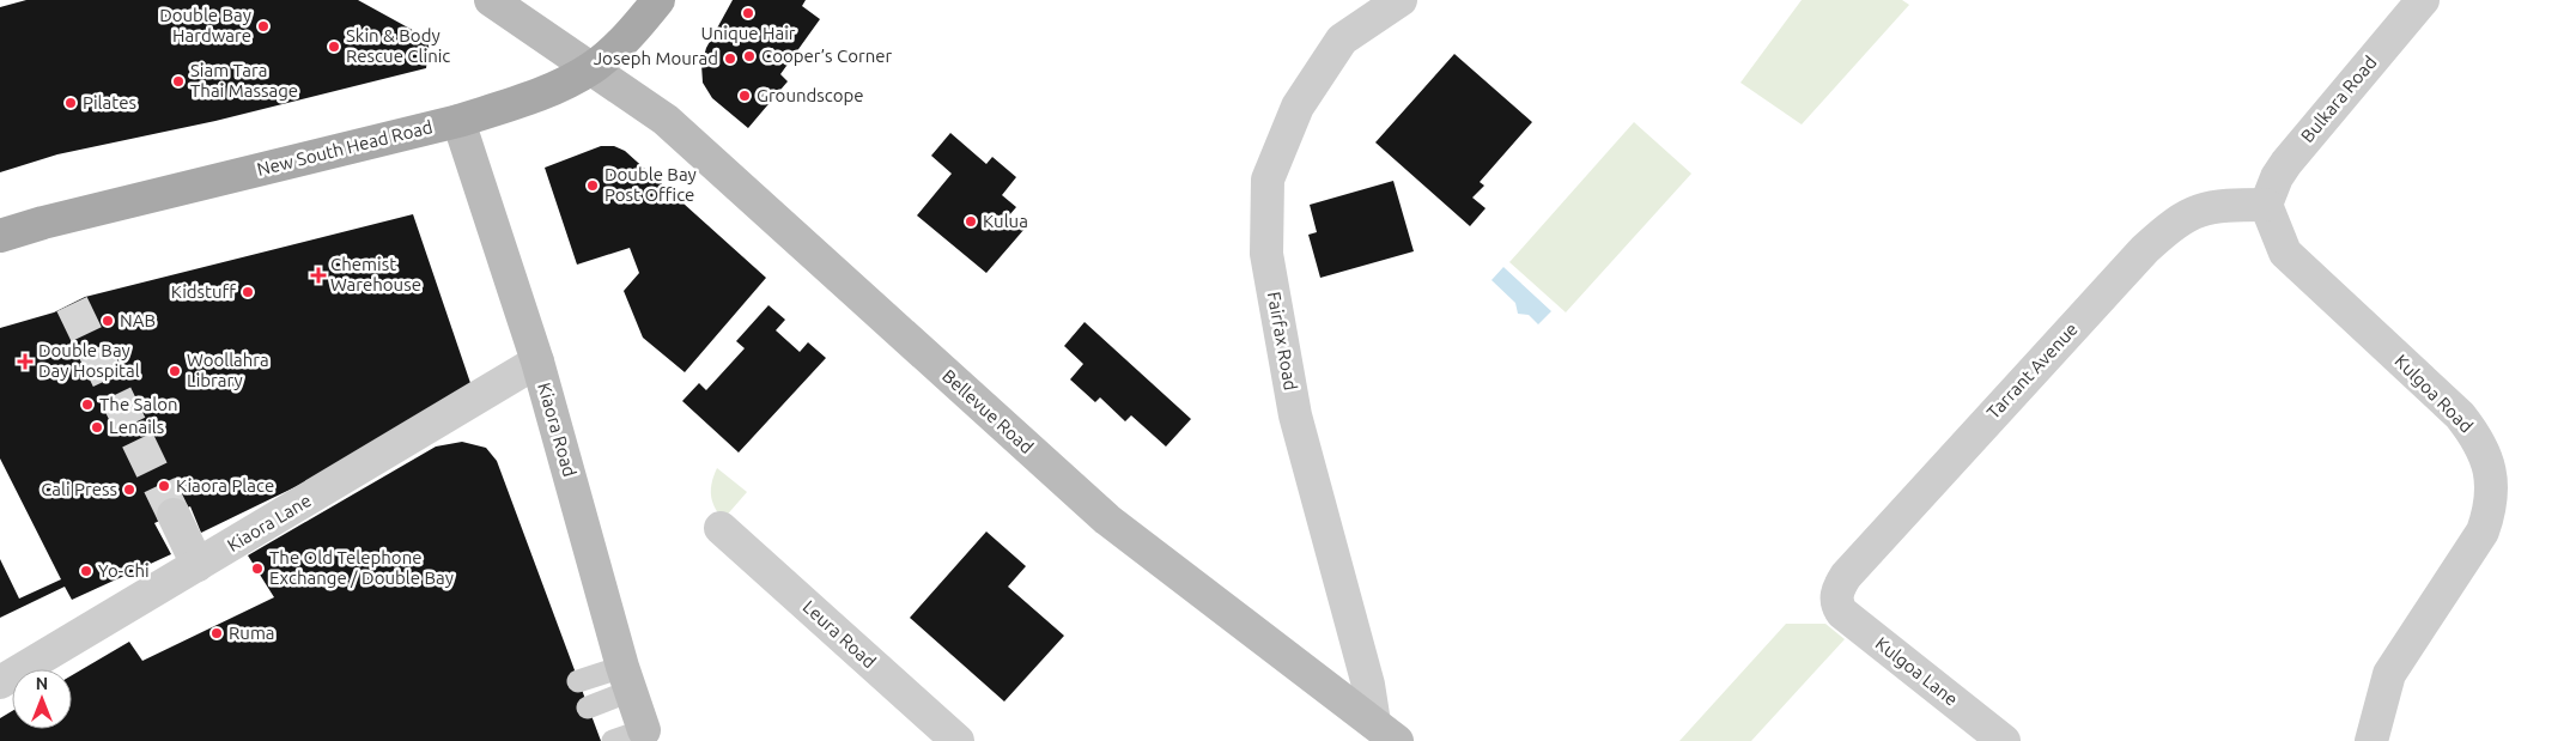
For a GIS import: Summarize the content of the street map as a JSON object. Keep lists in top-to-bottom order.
{
  "streets": {
    "main road": ["New South Head Road"],
    "street": [
      "Bulkara Road",
      "Fairfax Road",
      "Tarrant Avenue",
      "Kulgoa Road",
      "Bellevue Road",
      "Kiaora Road",
      "Kiaora Lane",
      "Leura Road",
      "Kulgoa Lane"
    ]
  },
  "crossings": [
    ["Bulkara Road", "Tarrant Avenue"],
    ["Bulkara Road", "Kulgoa Road"],
    ["New South Head Road", "Bellevue Road"],
    ["New South Head Road", "Kiaora Road"],
    ["Fairfax Road", "Bellevue Road"],
    ["Tarrant Avenue", "Kulgoa Road"],
    ["Tarrant Avenue", "Kulgoa Lane"],
    ["Kiaora Road", "Kiaora Lane"]
  ],
  "places": {
    "other": [
      "Unique Hair",
      "Double Bay Hardware",
      "Skin & Body Rescue Clinic",
      "Cooper’s Corner",
      "Joseph Mourad",
      "Siam Tara Thai Massage",
      "Groundscope",
      "Pilates",
      "Double Bay Post Office",
      "Kulua",
      "Kidstuff",
      "NAB",
      "Woollahra Library",
      "The Salon",
      "Lenails",
      "Kiaora Place",
      "Cali Press",
      "The Old Telephone Exchange / Double Bay",
      "Yo-Chi",
      "Ruma"
    ],
    "health": ["Chemist Warehouse", "Double Bay Day Hospital"]
  },
  "north": "top"
}
